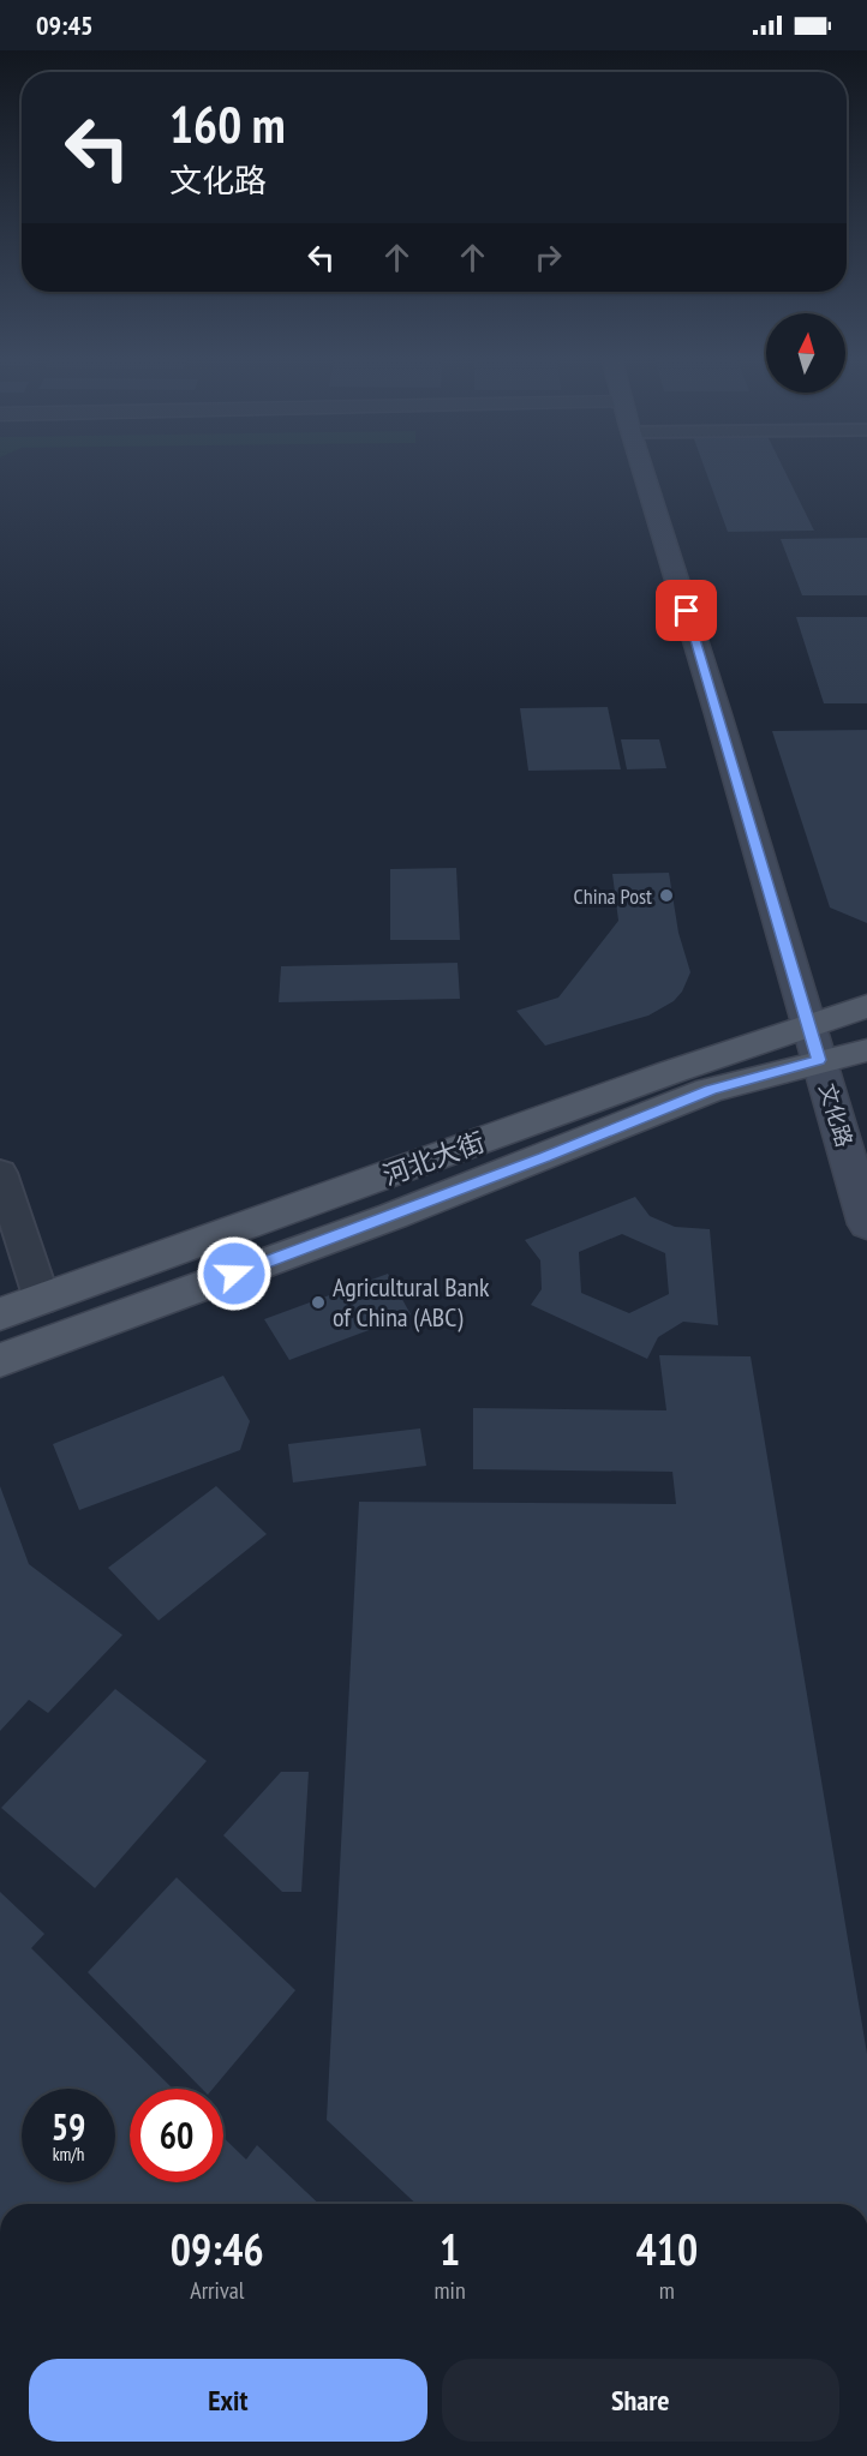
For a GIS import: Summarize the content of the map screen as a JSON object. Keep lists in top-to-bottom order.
{
  "streets": {
    "main road": ["文化路", "河北大街"]
  },
  "crossings": [
    ["文化路", "河北大街"]
  ],
  "places": ["China Post", "Agricultural Bank of China (ABC)"],
  "north": "top",
  "page": {
    "status": "09:45",
    "turn": ["160 m", "文化路"],
    "speed": "59 km/h",
    "limit": "60",
    "eta": [
      "09:46",
      "Arrival",
      "1",
      "min",
      "410",
      "m"
    ],
    "buttons": ["Exit", "Share"]
  }
}
